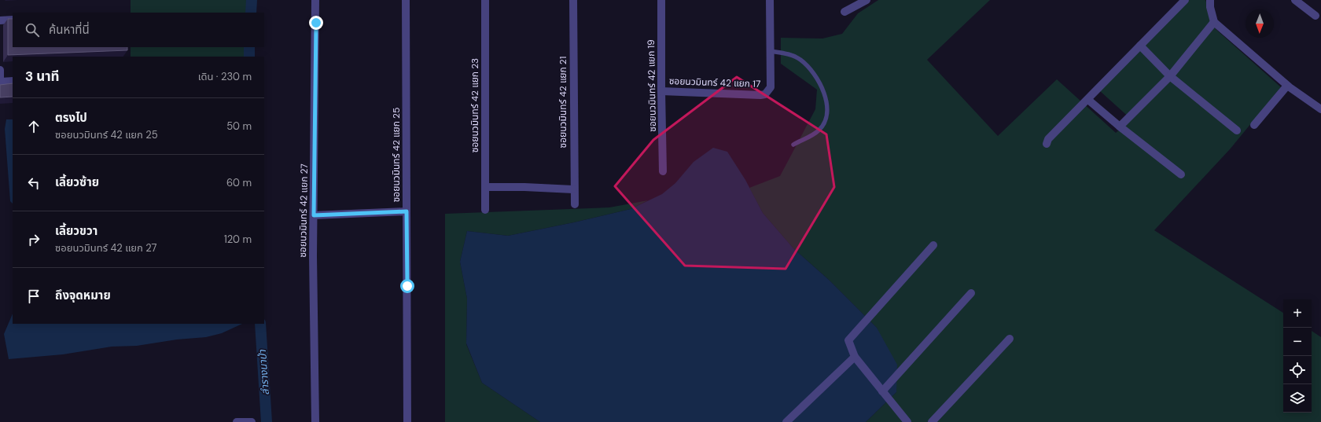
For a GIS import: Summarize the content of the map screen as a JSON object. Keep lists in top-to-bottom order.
{
  "streets": {
    "street": [
      "ซอยนวมินทร์ 42 แยก 17",
      "ซอยนวมินทร์ 42 แยก 19",
      "ซอยนวมินทร์ 42 แยก 21",
      "ซอยนวมินทร์ 42 แยก 23",
      "ซอยนวมินทร์ 42 แยก 25",
      "ซอยนวมินทร์ 42 แยก 27"
    ]
  },
  "crossings": [
    ["ซอยนวมินทร์ 42 แยก 17", "ซอยนวมินทร์ 42 แยก 19"]
  ],
  "water": ["ลำรางนาป่า"],
  "north": "bottom",
  "page": {
    "search": "ค้นหาที่นี่",
    "heading": ["3 นาที", "เดิน · 230 m"],
    "list": [
      ["ตรงไป", "ซอยนวมินทร์ 42 แยก 25", "50 m"],
      ["เลี้ยวซ้าย", "60 m"],
      ["เลี้ยวขวา", "ซอยนวมินทร์ 42 แยก 27", "120 m"],
      "ถึงจุดหมาย"
    ],
    "map_buttons": ["+", "−"]
  }
}
